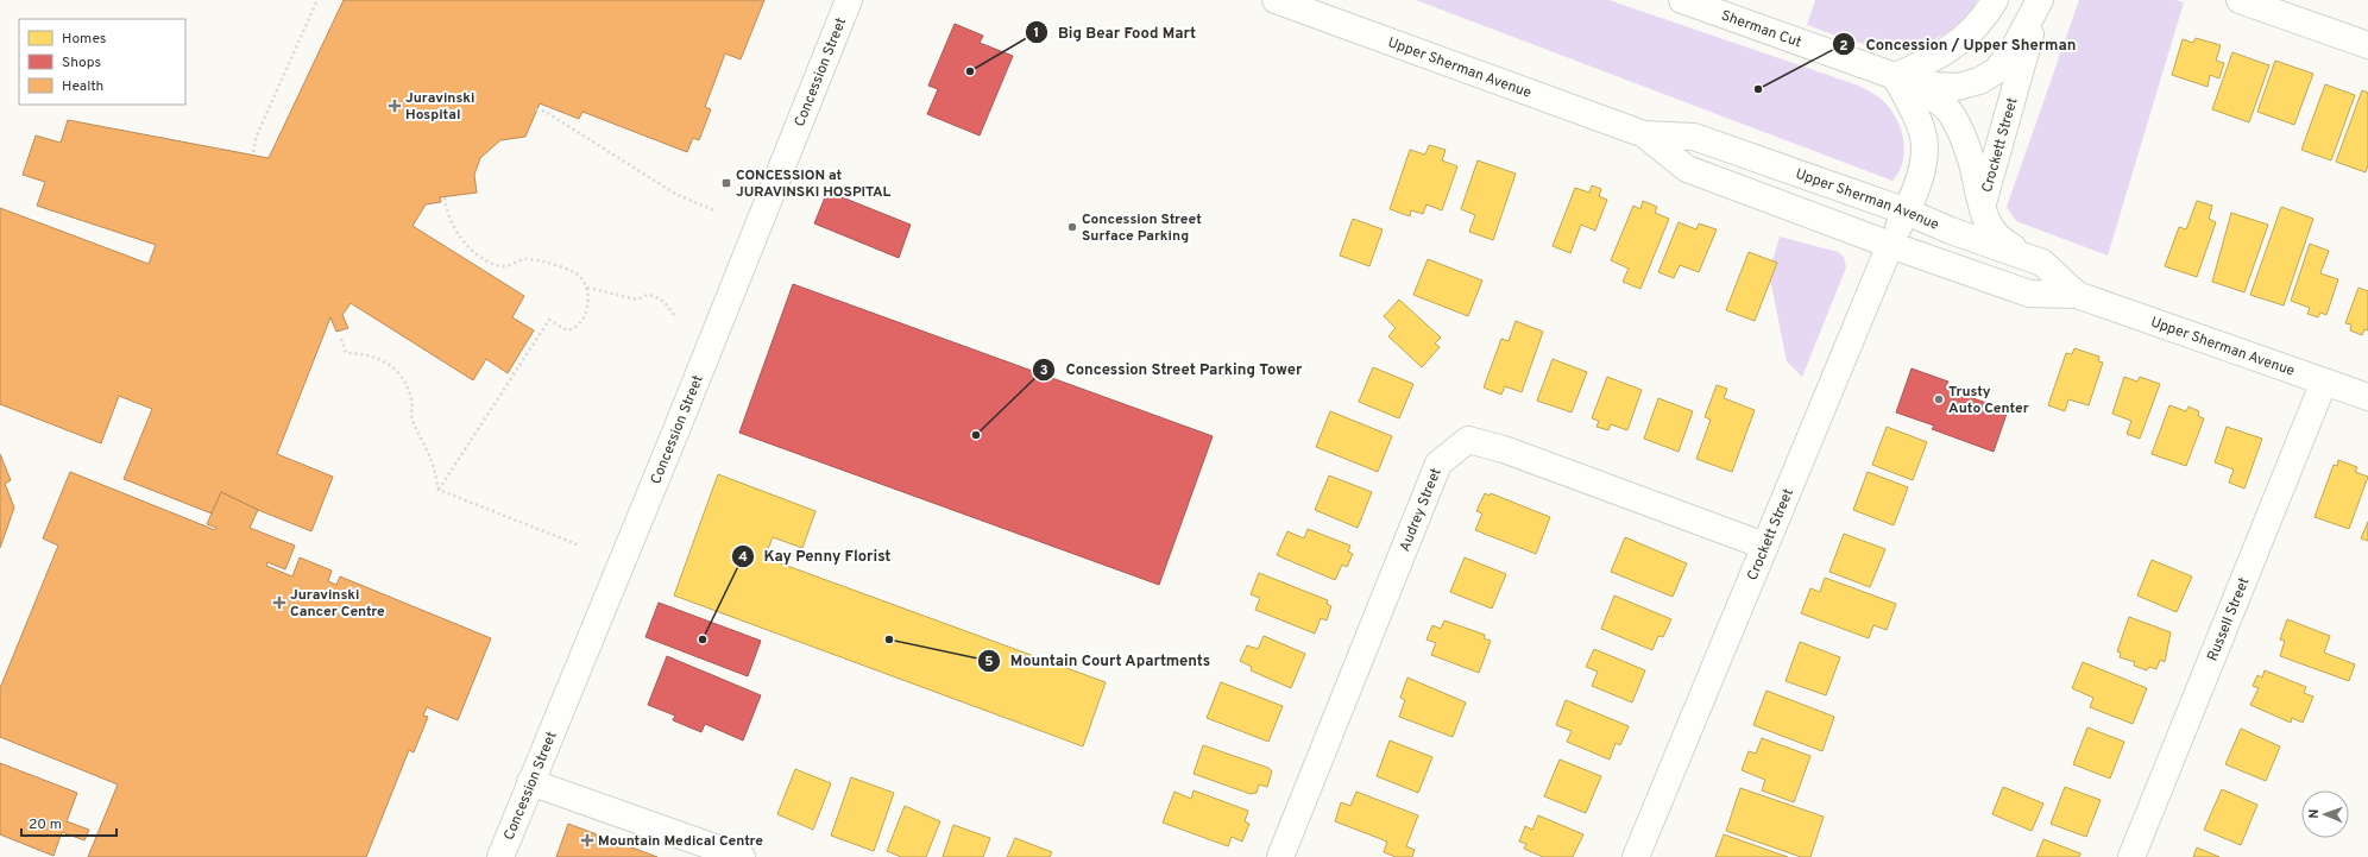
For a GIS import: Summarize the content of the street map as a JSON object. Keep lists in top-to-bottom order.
{
  "streets": {
    "main road": [
      "Sherman Cut",
      "Upper Sherman Avenue",
      "Concession Street",
      "Crockett Street",
      "Audrey Street",
      "Russell Street"
    ]
  },
  "crossings": [
    ["Sherman Cut", "Crockett Street"],
    ["Upper Sherman Avenue", "Crockett Street"],
    ["Upper Sherman Avenue", "Russell Street"],
    ["Crockett Street", "Audrey Street"]
  ],
  "places": {
    "other": [
      "Big Bear Food Mart",
      "Concession / Upper Sherman",
      "Concession Street Surface Parking",
      "Trusty Auto Center",
      "Concession Street Parking Tower",
      "Kay Penny Florist",
      "Mountain Court Apartments"
    ],
    "health": ["Juravinski Hospital", "Juravinski Cancer Centre", "Mountain Medical Centre"],
    "transit": ["CONCESSION at JURAVINSKI HOSPITAL"]
  },
  "legend": ["Homes", "Shops", "Health"],
  "scale_bar": "20 m",
  "north": "left"
}
